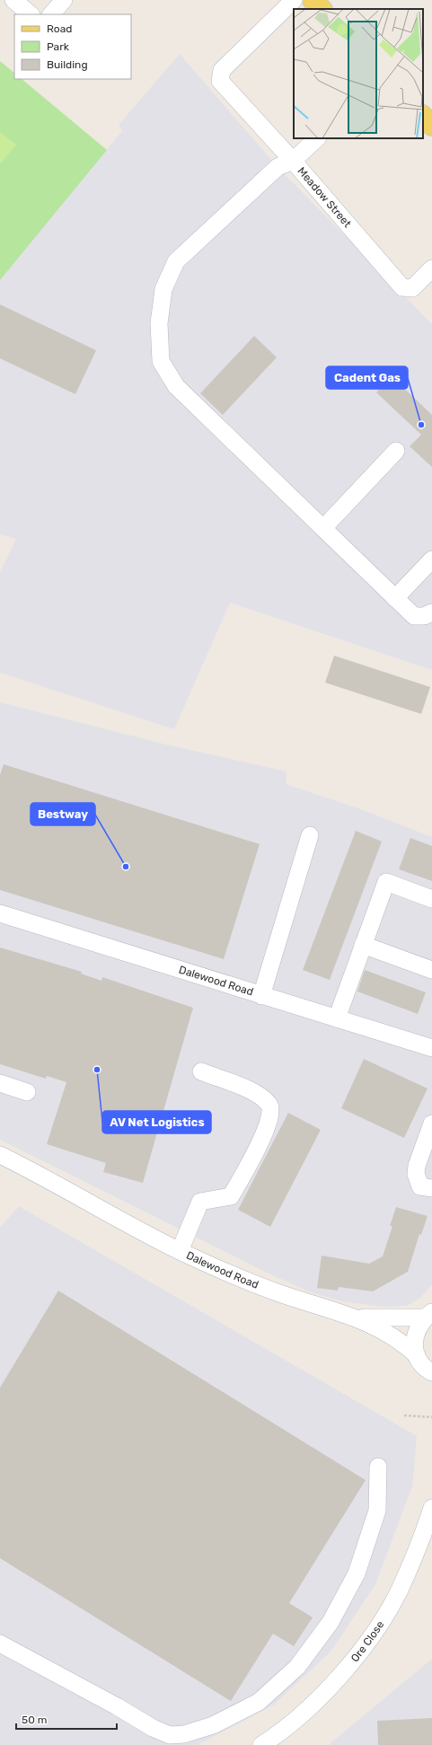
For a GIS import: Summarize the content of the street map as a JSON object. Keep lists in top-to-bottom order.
{
  "streets": {
    "street": ["Meadow Street", "Dalewood Road", "Ore Close"]
  },
  "places": ["Cadent Gas", "Bestway", "AV Net Logistics"],
  "legend": ["Road", "Park", "Building"],
  "scale_bar": "50 m"
}
